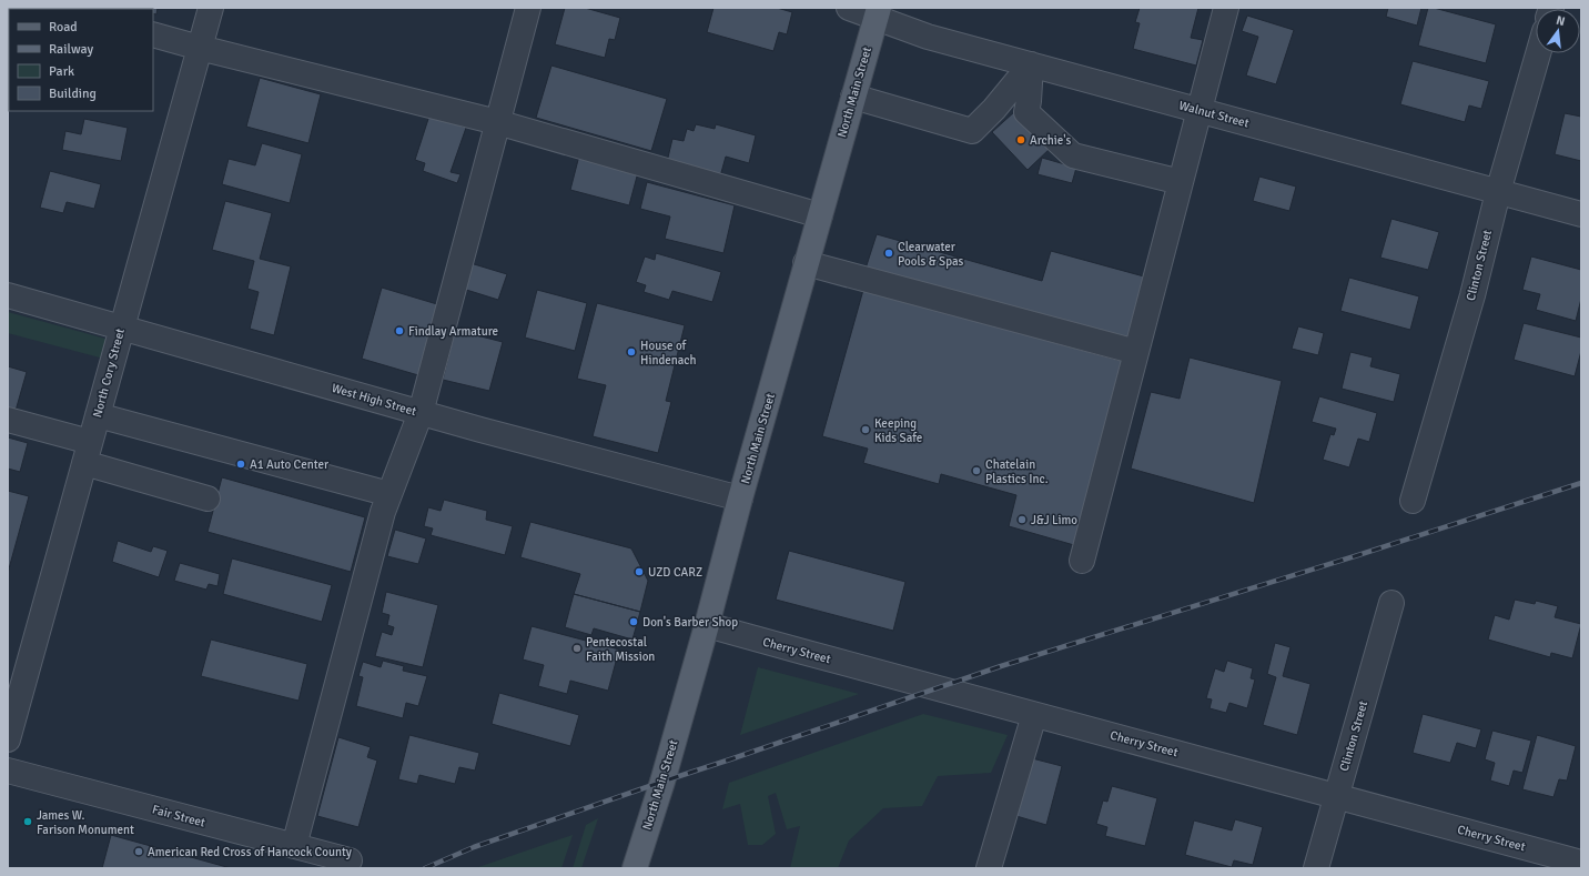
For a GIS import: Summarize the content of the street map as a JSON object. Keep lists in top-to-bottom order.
{
  "streets": {
    "main road": ["North Main Street"],
    "street": [
      "Walnut Street",
      "Clinton Street",
      "North Cory Street",
      "West High Street",
      "Cherry Street",
      "Fair Street"
    ]
  },
  "crossings": [
    ["North Main Street", "Walnut Street"],
    ["North Main Street", "West High Street"],
    ["North Main Street", "Cherry Street"],
    ["Walnut Street", "Clinton Street"],
    ["Clinton Street", "Cherry Street"],
    ["North Cory Street", "West High Street"]
  ],
  "places": [
    "Archie's",
    "Clearwater Pools & Spas",
    "Findlay Armature",
    "House of Hindenach",
    "Keeping Kids Safe",
    "A1 Auto Center",
    "Chatelain Plastics Inc.",
    "J&J Limo",
    "UZD CARZ",
    "Don's Barber Shop",
    "Pentecostal Faith Mission",
    "James W. Farison Monument",
    "American Red Cross of Hancock County"
  ],
  "legend": [
    "Road",
    "Railway",
    "Park",
    "Building"
  ],
  "north": "top"
}
